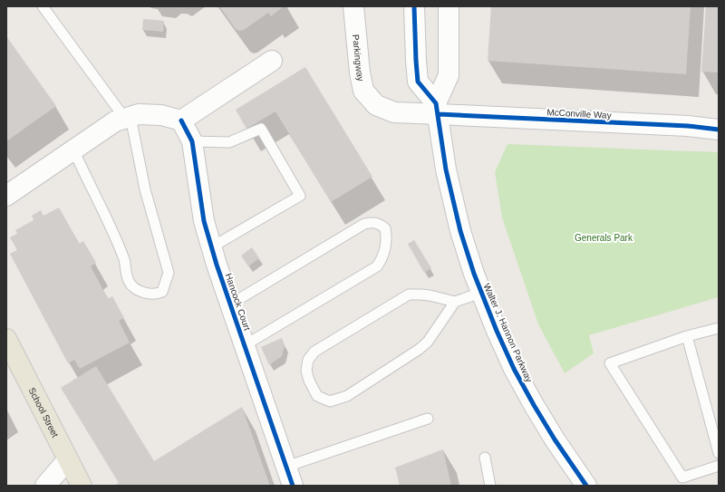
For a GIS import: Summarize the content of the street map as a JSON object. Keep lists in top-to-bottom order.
{
  "streets": {
    "main road": ["School Street"],
    "street": [
      "Parkingway",
      "McConville Way",
      "Hancock Court",
      "Walter J. Hannon Parkway"
    ]
  },
  "crossings": [
    ["Parkingway", "McConville Way"],
    ["Parkingway", "Walter J. Hannon Parkway"],
    ["McConville Way", "Walter J. Hannon Parkway"]
  ],
  "parks": ["Generals Park"]
}
